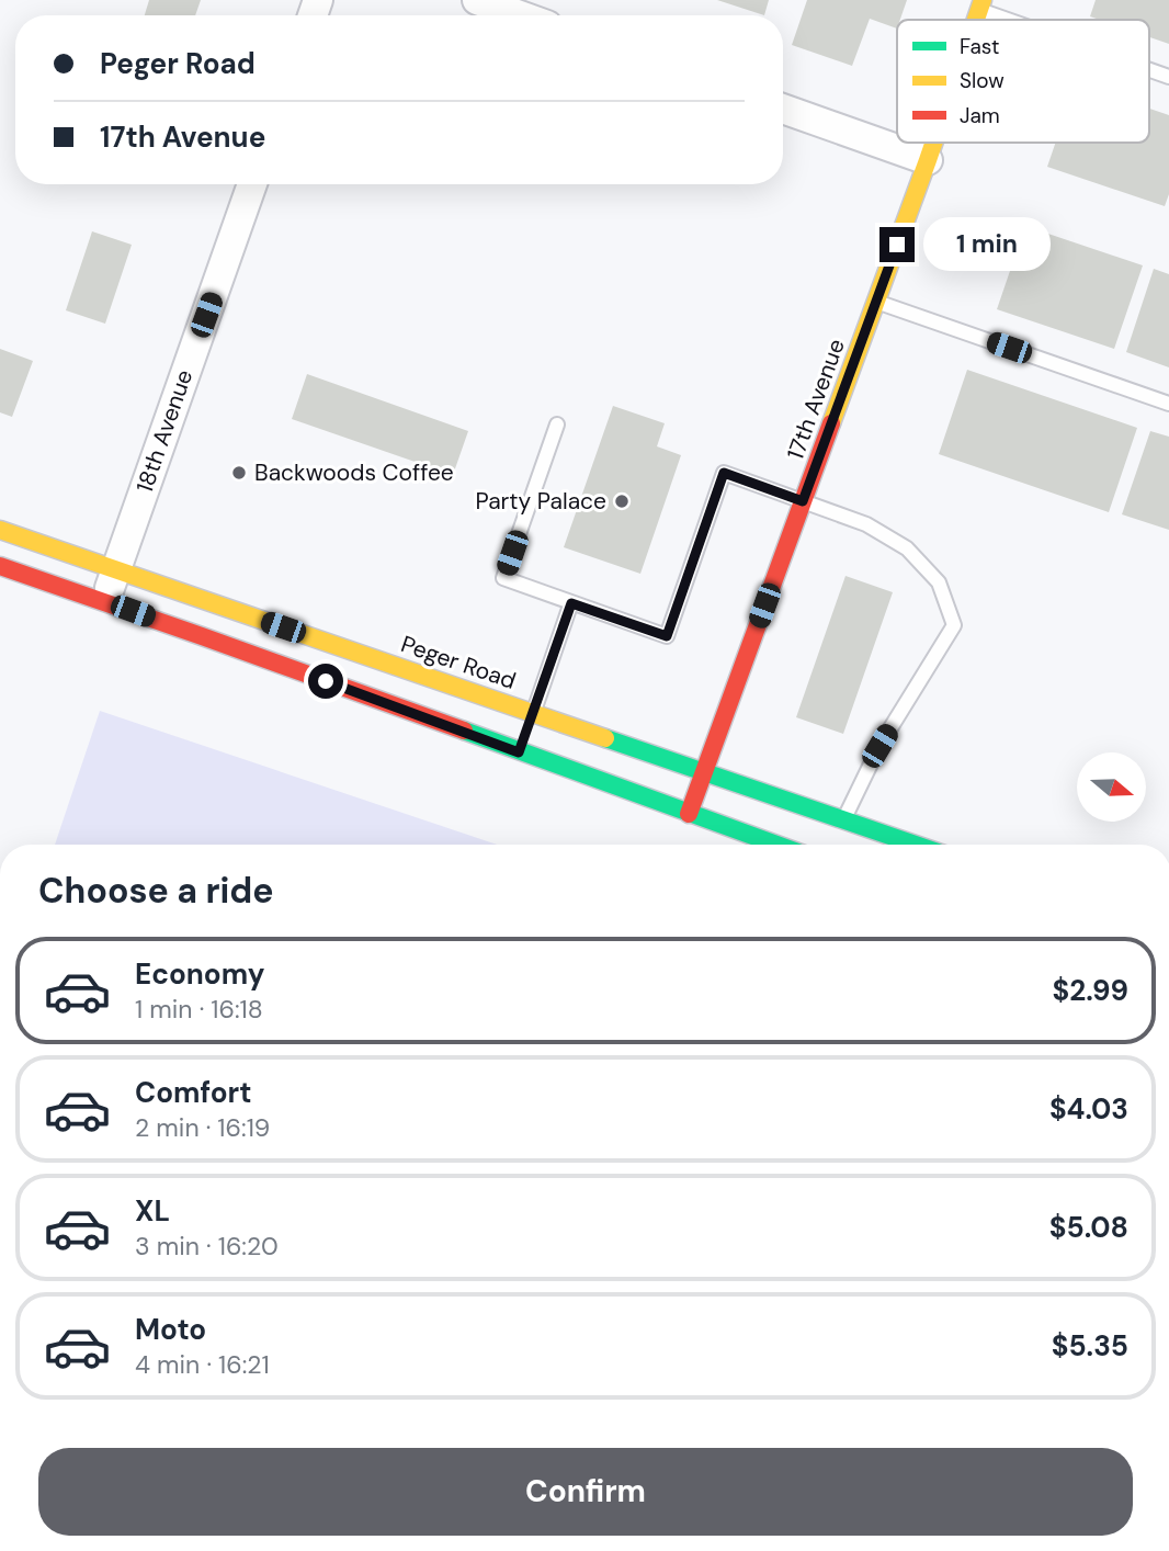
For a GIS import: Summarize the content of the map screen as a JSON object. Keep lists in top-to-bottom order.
{
  "streets": {
    "main road": ["17th Avenue", "Peger Road"],
    "street": ["18th Avenue"]
  },
  "crossings": [
    ["17th Avenue", "Peger Road"],
    ["18th Avenue", "Peger Road"]
  ],
  "places": ["Backwoods Coffee", "Party Palace"],
  "legend": ["Fast", "Slow", "Jam"],
  "north": "right",
  "page": {
    "banner": ["Peger Road", "17th Avenue"],
    "bubble": "1 min",
    "heading": "Choose a ride",
    "list": [
      {
        "name": "Economy",
        "note": "1 min · 16:18",
        "value": "$2.99"
      },
      {
        "name": "Comfort",
        "note": "2 min · 16:19",
        "value": "$4.03"
      },
      {
        "name": "XL",
        "note": "3 min · 16:20",
        "value": "$5.08"
      },
      {
        "name": "Moto",
        "note": "4 min · 16:21",
        "value": "$5.35"
      }
    ],
    "buttons": "Confirm"
  }
}
